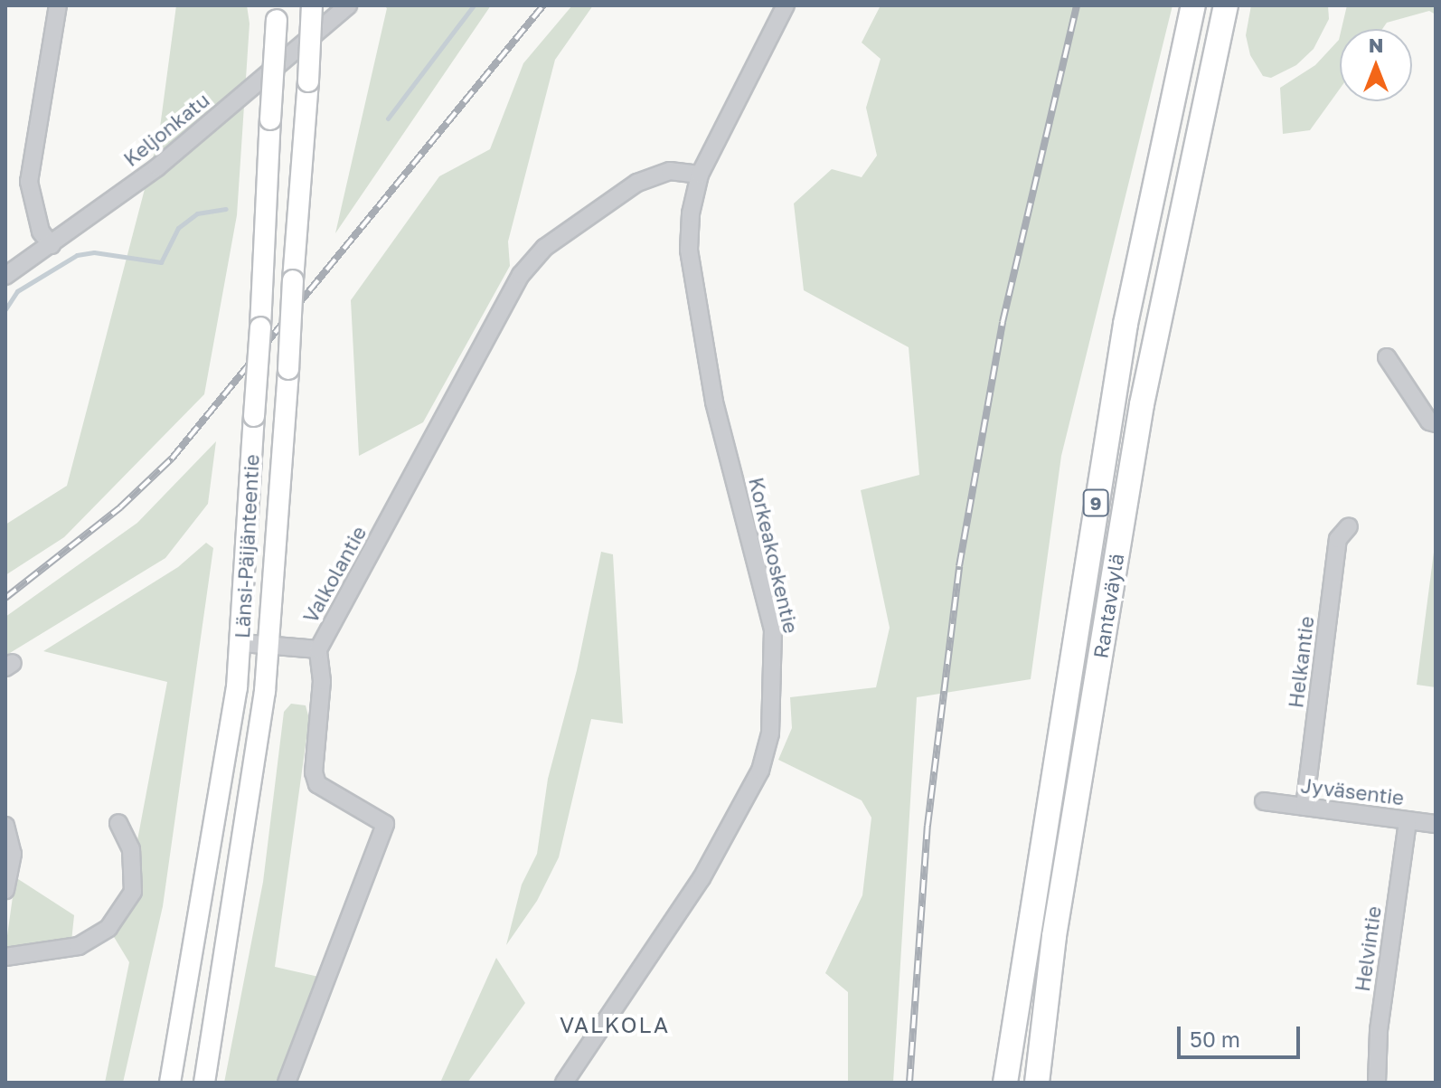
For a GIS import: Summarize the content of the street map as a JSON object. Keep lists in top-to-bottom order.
{
  "streets": {
    "highway": ["9", "Rantaväylä"],
    "main road": ["Länsi-Päijänteentie"],
    "street": [
      "Keljonkatu",
      "Korkeakoskentie",
      "Valkolantie",
      "Helkantie",
      "Jyväsentie",
      "Helvintie"
    ]
  },
  "crossings": [
    ["Korkeakoskentie", "Valkolantie"],
    ["Helkantie", "Jyväsentie"],
    ["Jyväsentie", "Helvintie"]
  ],
  "districts": ["VALKOLA"],
  "scale_bar": "50 m",
  "north": "top"
}
